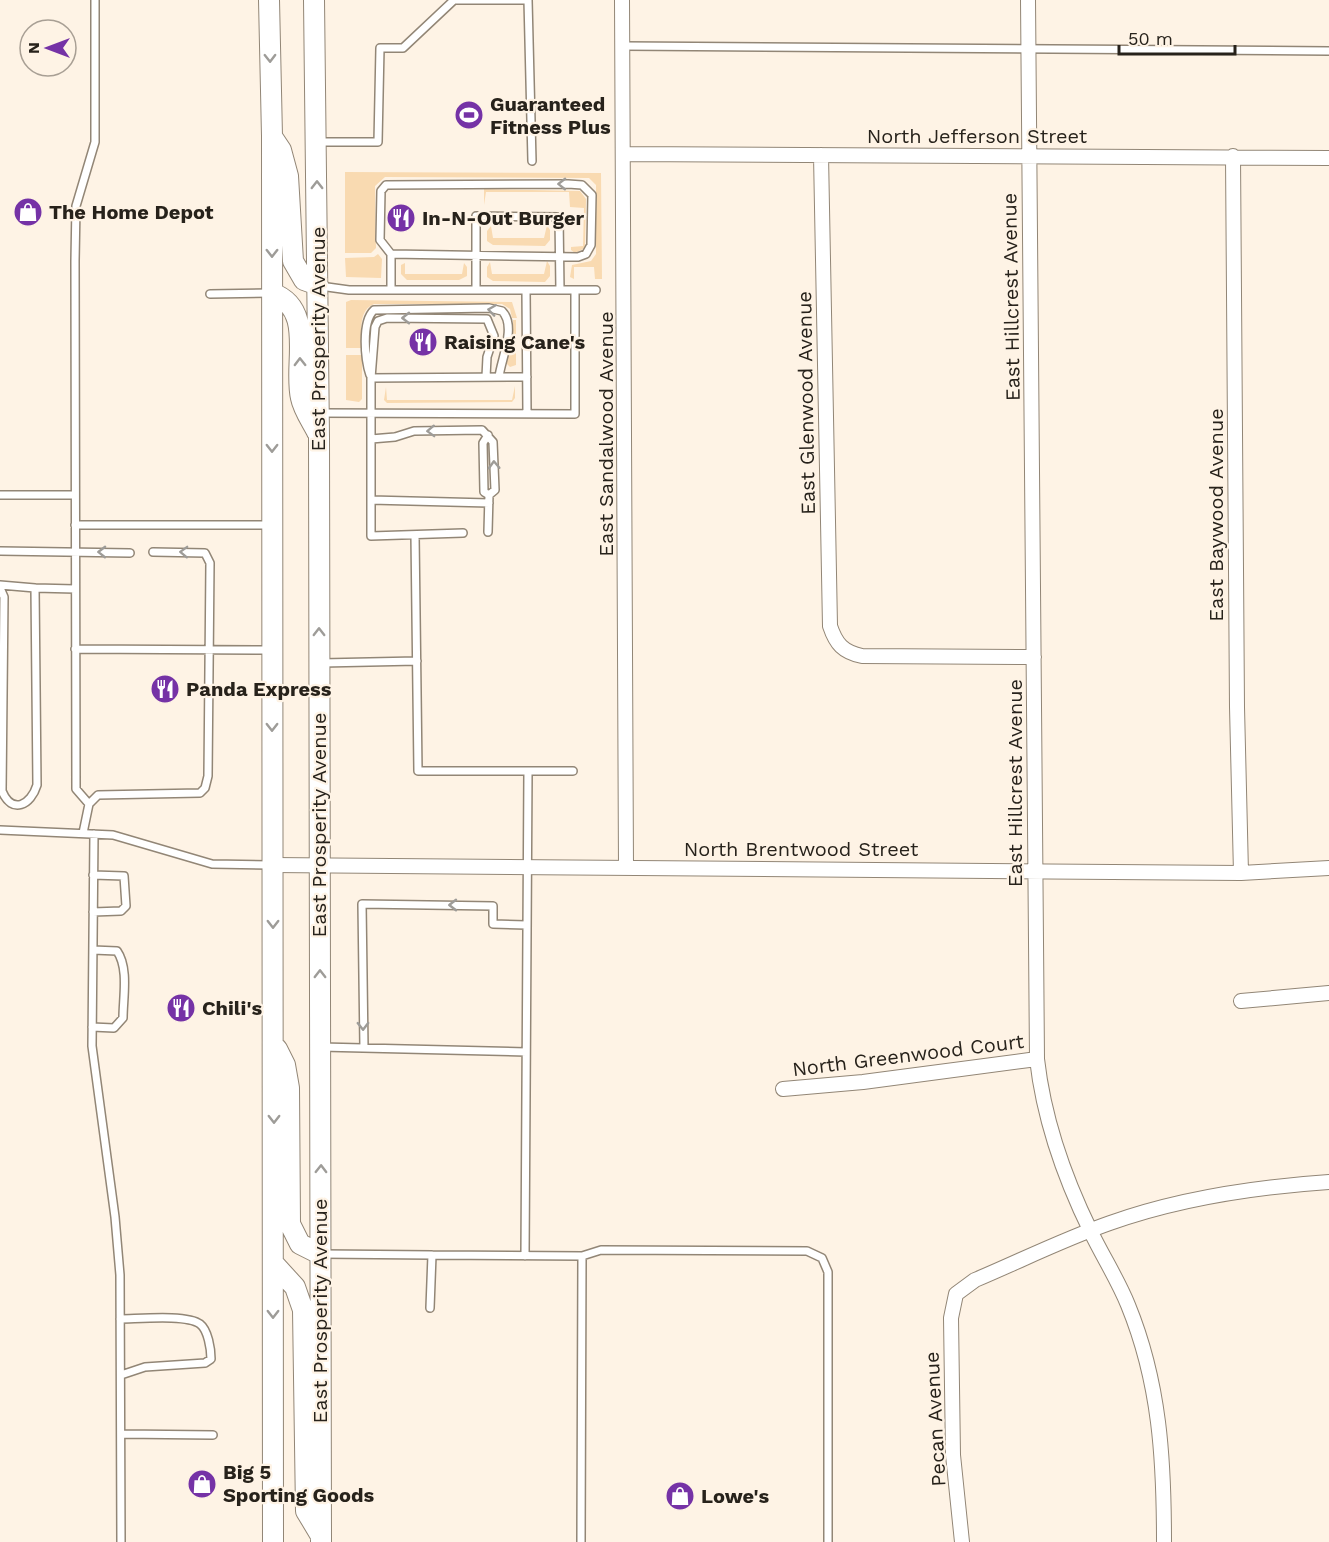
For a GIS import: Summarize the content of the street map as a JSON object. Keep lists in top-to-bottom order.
{
  "streets": {
    "main road": ["East Prosperity Avenue"],
    "street": [
      "North Jefferson Street",
      "East Hillcrest Avenue",
      "East Glenwood Avenue",
      "East Sandalwood Avenue",
      "East Baywood Avenue",
      "North Brentwood Street",
      "North Greenwood Court",
      "Pecan Avenue"
    ]
  },
  "crossings": [
    ["North Jefferson Street", "East Hillcrest Avenue"],
    ["North Jefferson Street", "East Glenwood Avenue"],
    ["North Jefferson Street", "East Sandalwood Avenue"],
    ["North Jefferson Street", "East Baywood Avenue"],
    ["East Hillcrest Avenue", "East Glenwood Avenue"],
    ["East Hillcrest Avenue", "North Brentwood Street"],
    ["East Hillcrest Avenue", "North Greenwood Court"],
    ["East Hillcrest Avenue", "Pecan Avenue"],
    ["East Prosperity Avenue", "North Brentwood Street"],
    ["East Sandalwood Avenue", "North Brentwood Street"],
    ["East Baywood Avenue", "North Brentwood Street"]
  ],
  "places": {
    "sports": ["Guaranteed Fitness Plus"],
    "shop": ["The Home Depot", "Big 5 Sporting Goods", "Lowe's"],
    "restaurant": [
      "In-N-Out Burger",
      "Raising Cane's",
      "Panda Express",
      "Chili's"
    ]
  },
  "scale_bar": "50 m",
  "north": "left"
}
